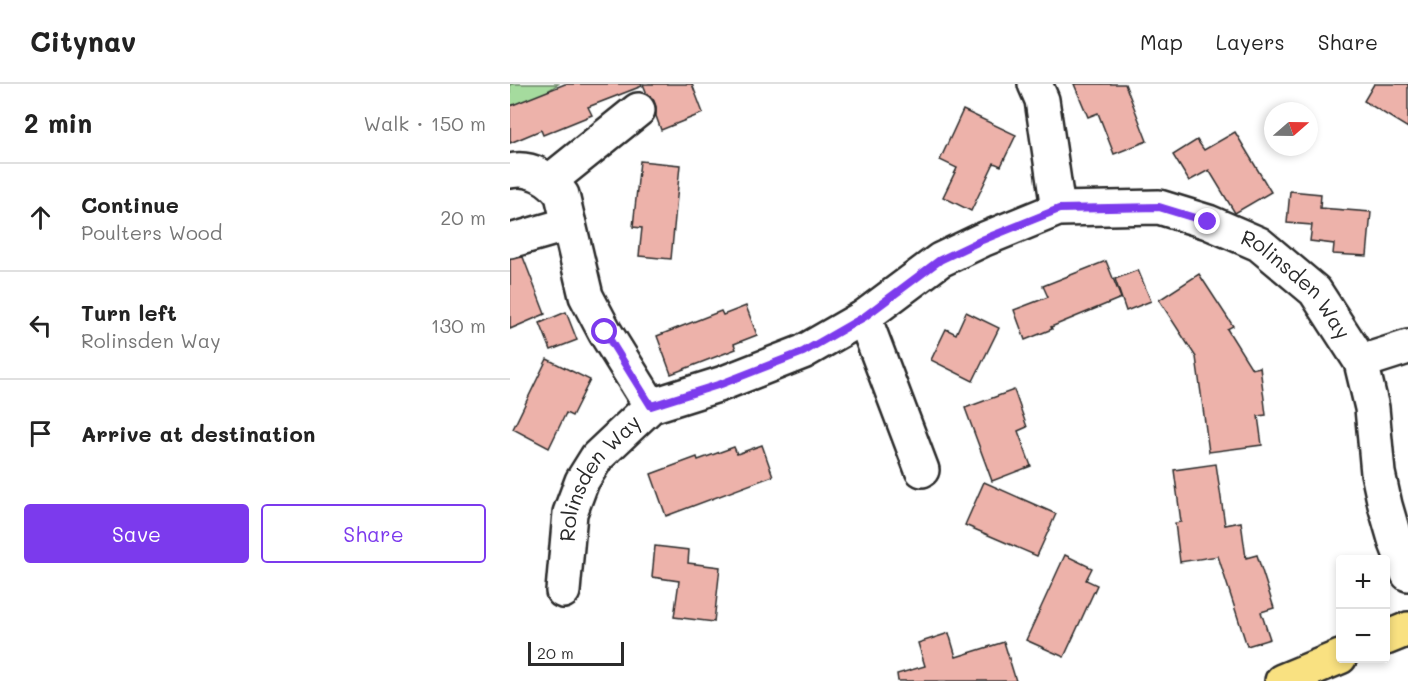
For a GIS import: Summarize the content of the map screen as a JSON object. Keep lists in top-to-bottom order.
{
  "streets": {
    "street": ["Rolinsden Way"]
  },
  "scale_bar": "20 m",
  "north": "right",
  "page": {
    "header": "Citynav",
    "nav": ["Map", "Layers", "Share"],
    "heading": ["2 min", "Walk · 150 m"],
    "list": [
      ["Continue", "Poulters Wood", "20 m"],
      ["Turn left", "Rolinsden Way", "130 m"],
      "Arrive at destination"
    ],
    "buttons": ["Save", "Share"],
    "map_buttons": ["+", "−"],
    "scale": "20 m"
  }
}
